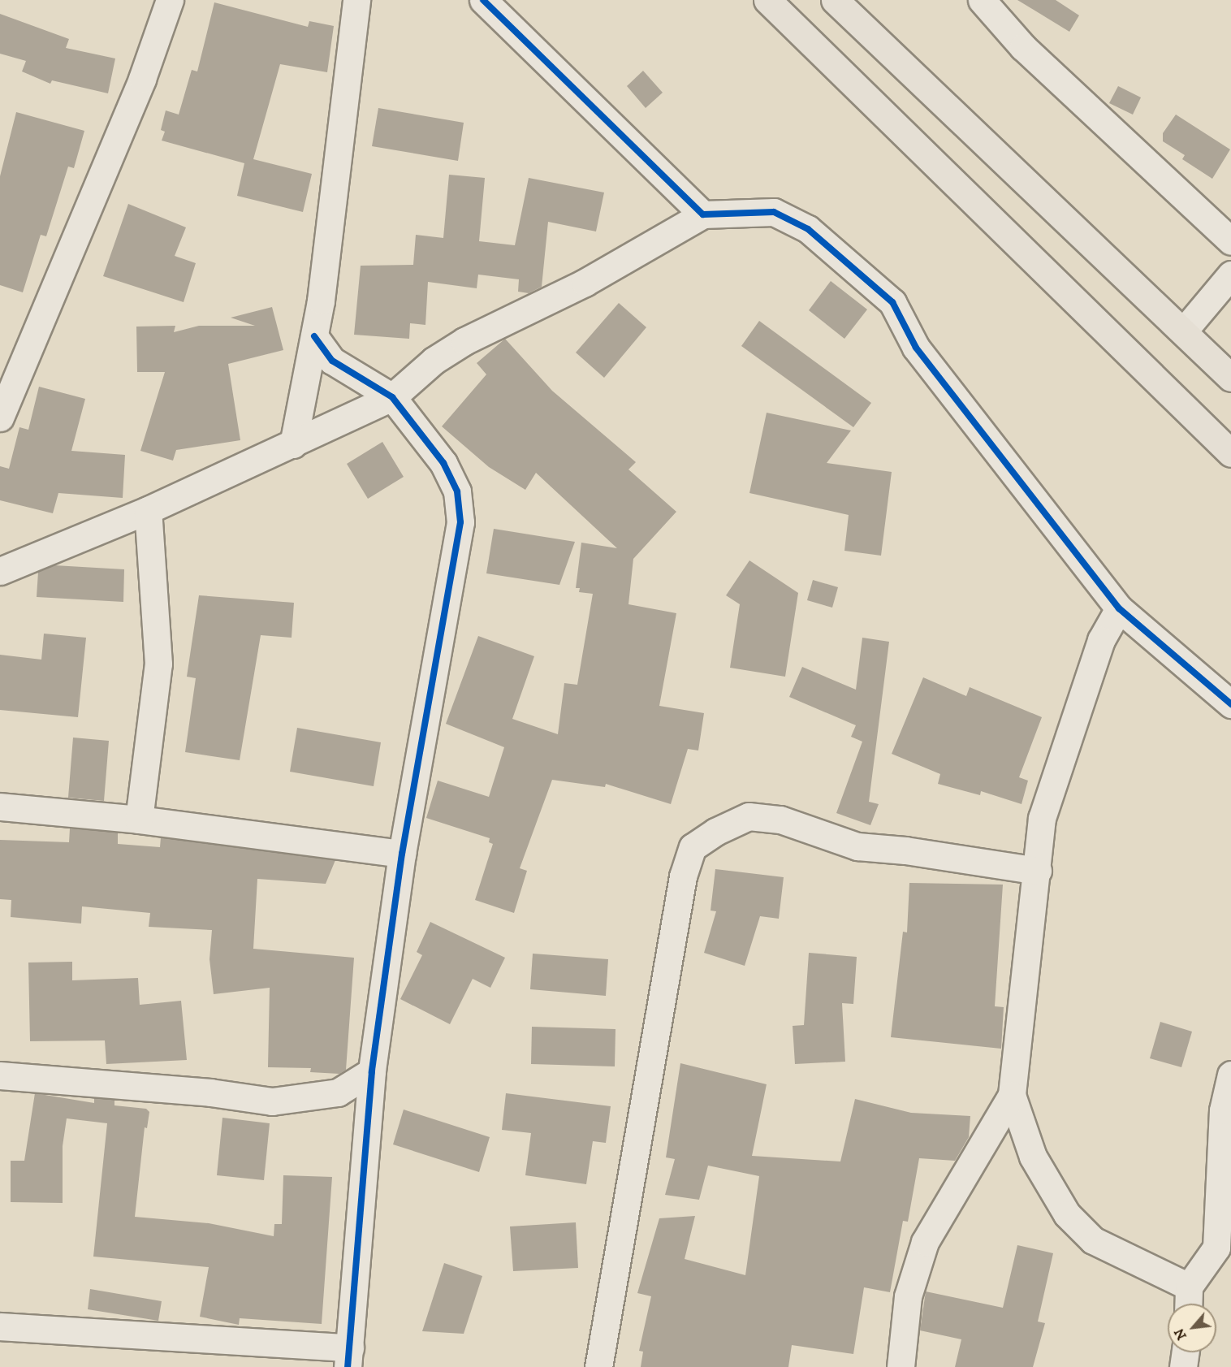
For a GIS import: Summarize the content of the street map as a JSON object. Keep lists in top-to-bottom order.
{
  "north": "bottom left"
}
